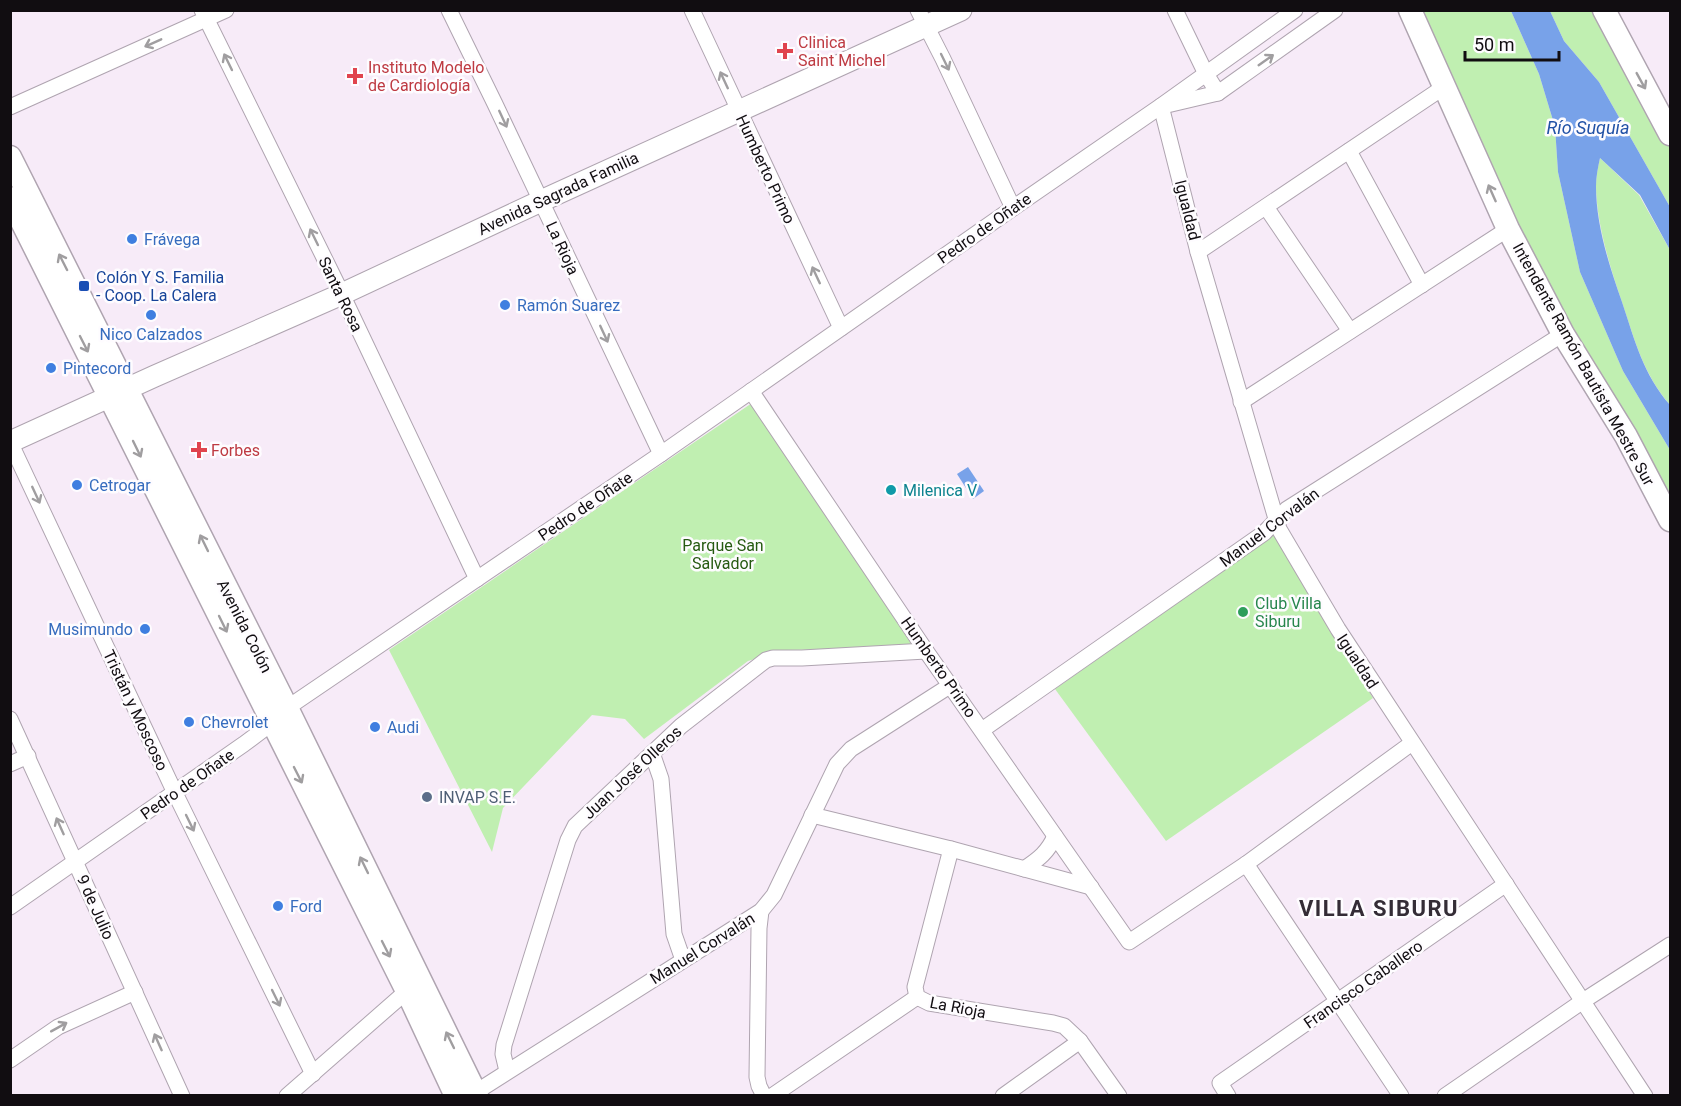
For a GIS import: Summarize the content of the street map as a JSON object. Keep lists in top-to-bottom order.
{
  "streets": {
    "main road": ["Avenida Sagrada Familia", "Intendente Ramón Bautista Mestre Sur", "Avenida Colón"],
    "street": [
      "Humberto Primo",
      "Igualdad",
      "Pedro de Oñate",
      "La Rioja",
      "Santa Rosa",
      "Manuel Corvalán",
      "Tristán y Moscoso",
      "Juan José Olleros",
      "9 de Julio",
      "Francisco Caballero"
    ]
  },
  "crossings": [
    ["Humberto Primo", "Avenida Sagrada Familia"],
    ["Humberto Primo", "Pedro de Oñate"],
    ["Humberto Primo", "Manuel Corvalán"],
    ["Humberto Primo", "Juan José Olleros"],
    ["Avenida Sagrada Familia", "La Rioja"],
    ["Avenida Sagrada Familia", "Santa Rosa"],
    ["Avenida Sagrada Familia", "Avenida Colón"],
    ["Avenida Sagrada Familia", "Tristán y Moscoso"],
    ["Igualdad", "Pedro de Oñate"],
    ["Igualdad", "Manuel Corvalán"],
    ["Igualdad", "Francisco Caballero"],
    ["Pedro de Oñate", "La Rioja"],
    ["Pedro de Oñate", "Santa Rosa"],
    ["Pedro de Oñate", "Avenida Colón"],
    ["Pedro de Oñate", "Tristán y Moscoso"],
    ["Pedro de Oñate", "9 de Julio"],
    ["Intendente Ramón Bautista Mestre Sur", "Manuel Corvalán"],
    ["Manuel Corvalán", "Avenida Colón"],
    ["Manuel Corvalán", "Juan José Olleros"]
  ],
  "one_way": [
    "La Rioja",
    "Santa Rosa",
    "Tristán y Moscoso",
    "9 de Julio"
  ],
  "districts": ["VILLA SIBURU"],
  "water": ["Río Suquía"],
  "parks": ["Parque San Salvador"],
  "places": {
    "health": ["Clinica Saint Michel", "Instituto Modelo de Cardiología", "Forbes"],
    "other": [
      "Frávega",
      "Ramón Suarez",
      "Nico Calzados",
      "Pintecord",
      "Cetrogar",
      "Milenica V",
      "Club Villa Siburu",
      "Musimundo",
      "Chevrolet",
      "Audi",
      "INVAP S.E.",
      "Ford"
    ],
    "transit": ["Colón Y S. Familia - Coop. La Calera"]
  },
  "scale_bar": "50 m"
}
